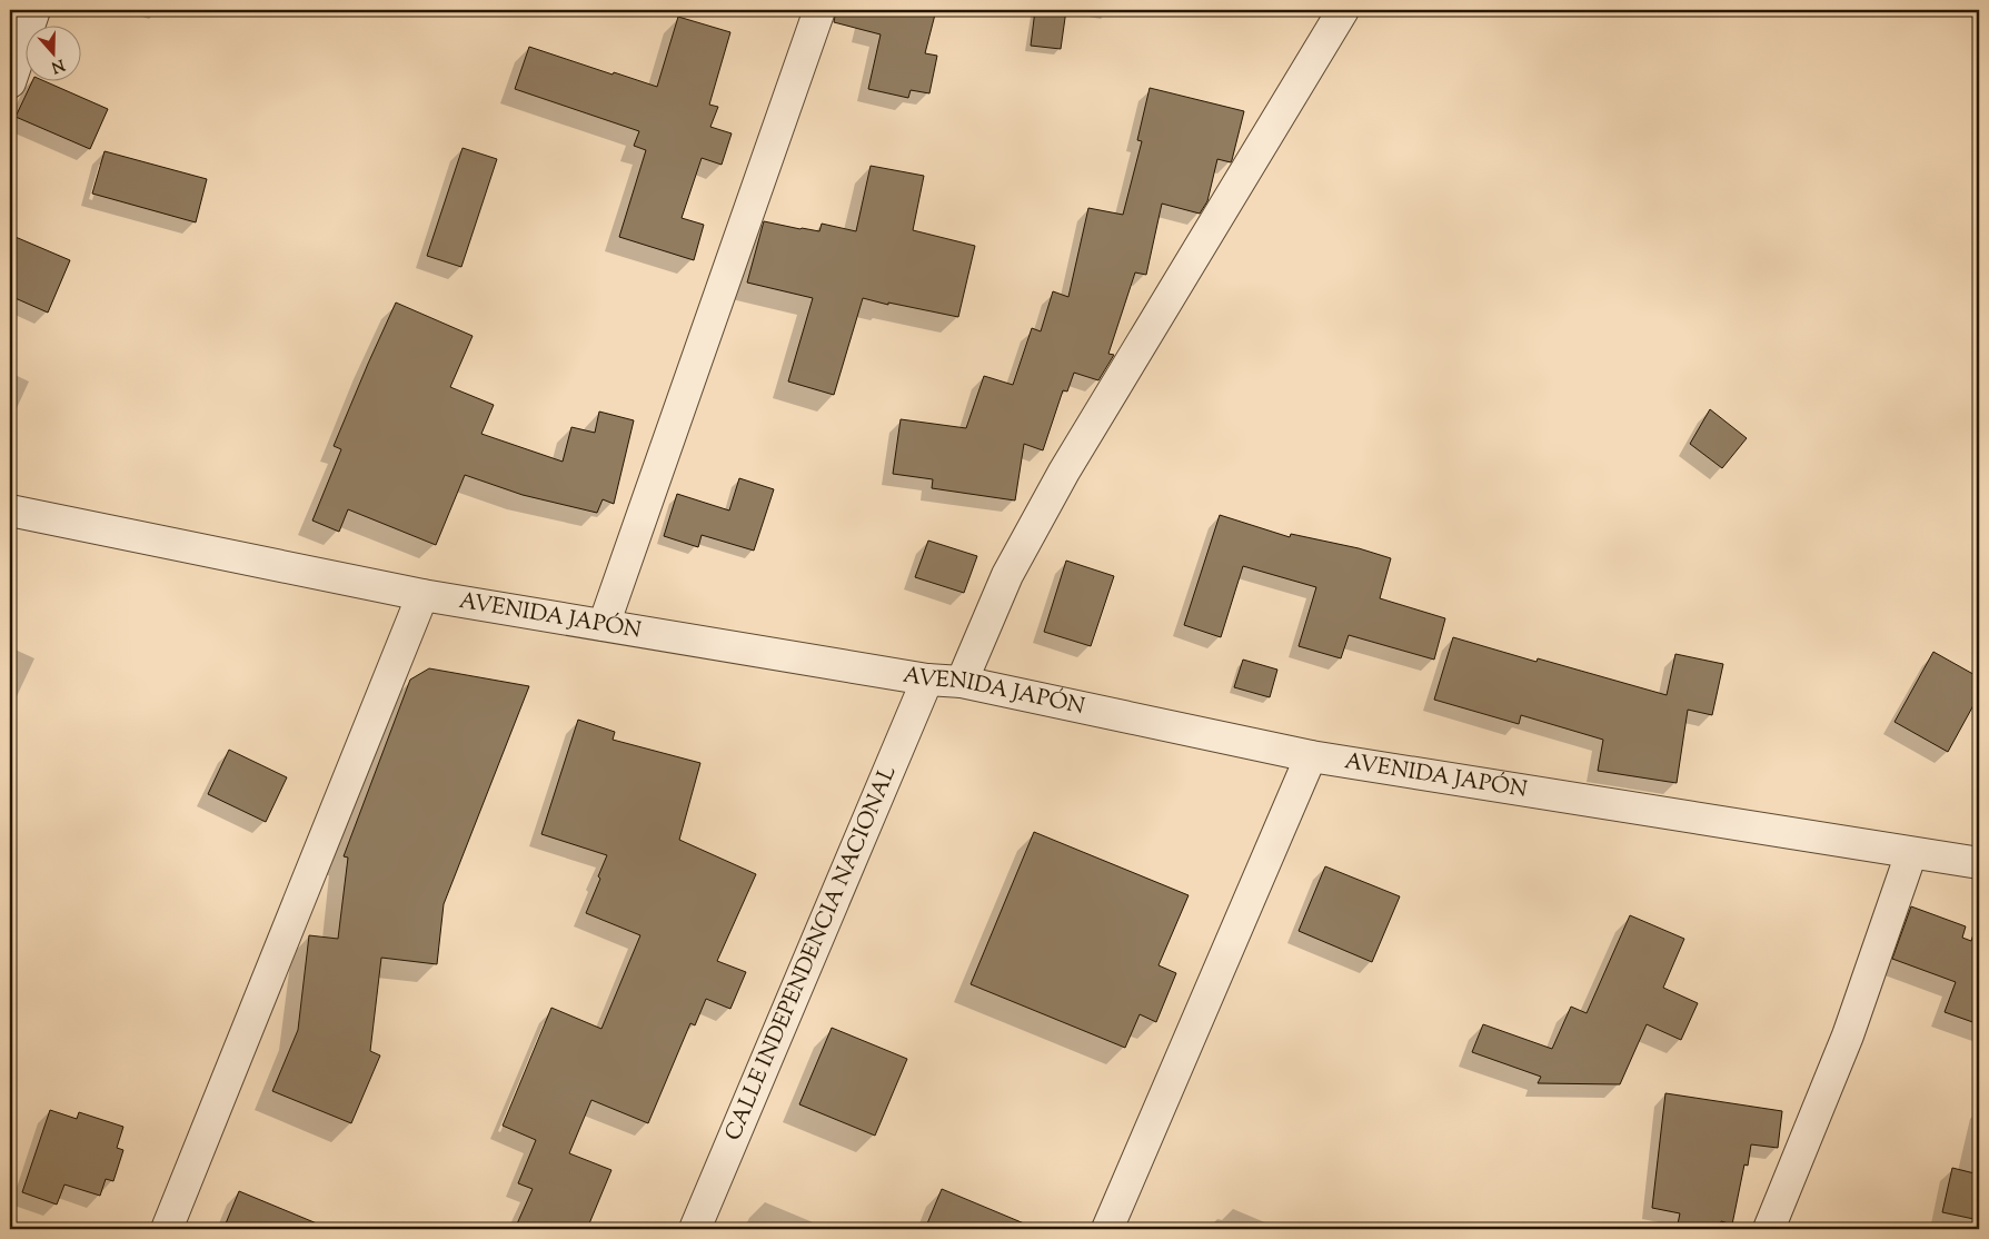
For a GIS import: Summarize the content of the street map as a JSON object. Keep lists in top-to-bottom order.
{
  "streets": {
    "street": ["AVENIDA JAPÓN", "CALLE INDEPENDENCIA NACIONAL"]
  },
  "crossings": [
    ["AVENIDA JAPÓN", "CALLE INDEPENDENCIA NACIONAL"]
  ],
  "north": "bottom"
}
